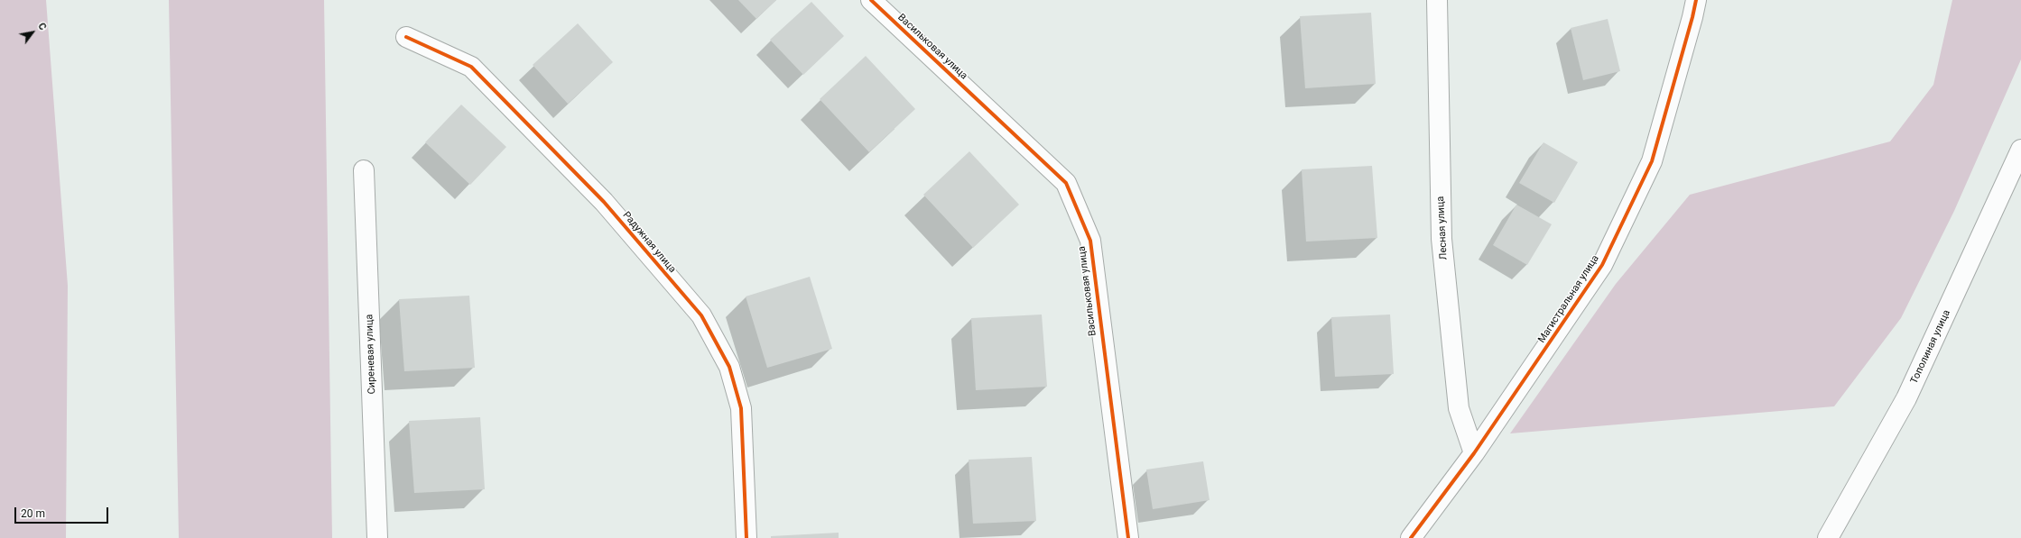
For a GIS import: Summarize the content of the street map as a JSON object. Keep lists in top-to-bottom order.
{
  "streets": {
    "street": [
      "Васильковая улица",
      "Лесная улица",
      "Радужная улица",
      "Магистральная улица",
      "Тополиная улица",
      "Сиреневая улица"
    ]
  },
  "crossings": [
    ["Лесная улица", "Магистральная улица"]
  ],
  "scale_bar": "20 m",
  "north": "top right"
}
